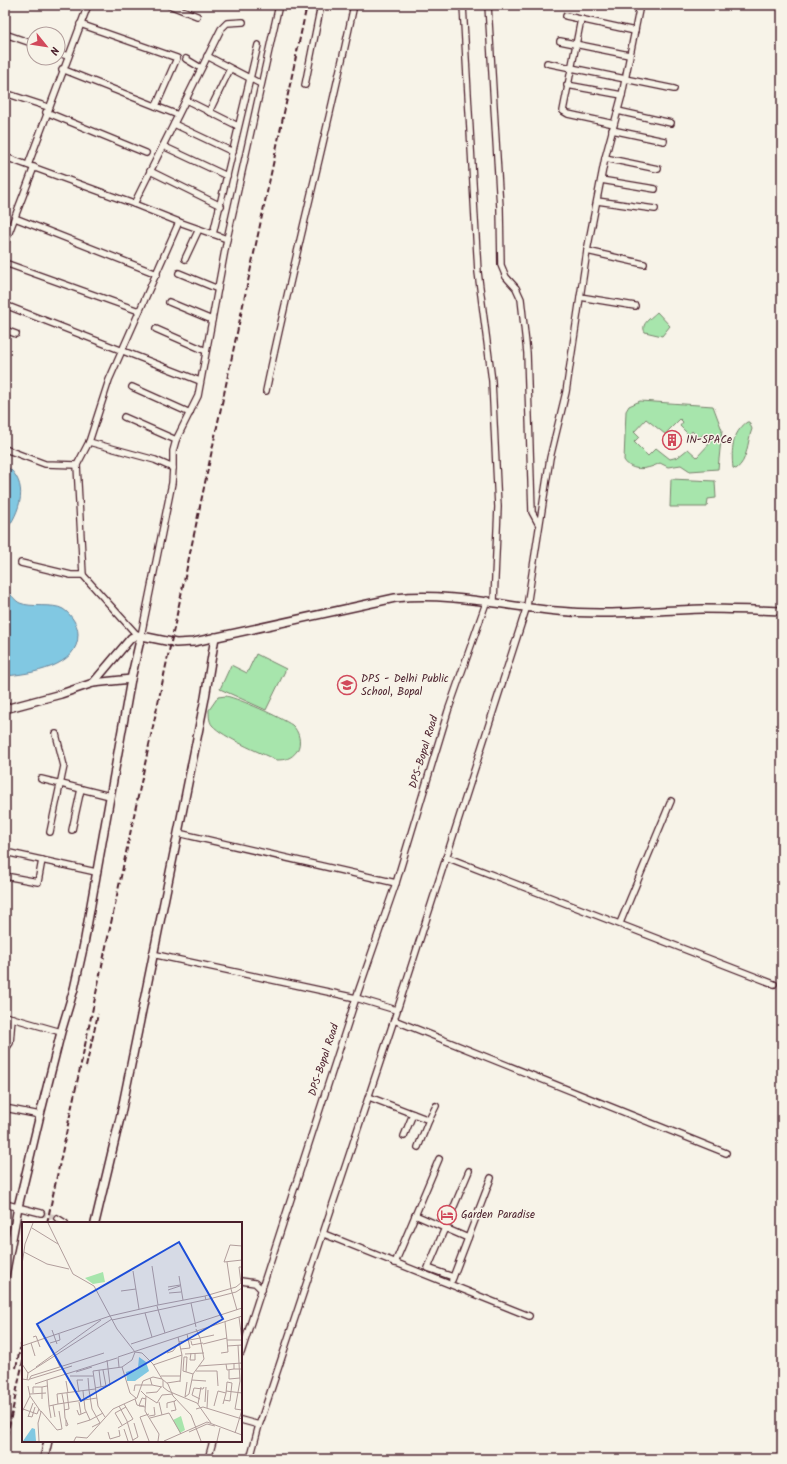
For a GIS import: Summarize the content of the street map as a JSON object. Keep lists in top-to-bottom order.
{
  "streets": {
    "street": ["DPS-Bopal Road"]
  },
  "places": {
    "building": ["IN-SPACe"],
    "school or university": ["DPS - Delhi Public School, Bopal"],
    "hotel": ["Garden Paradise"]
  },
  "north": "bottom right"
}
